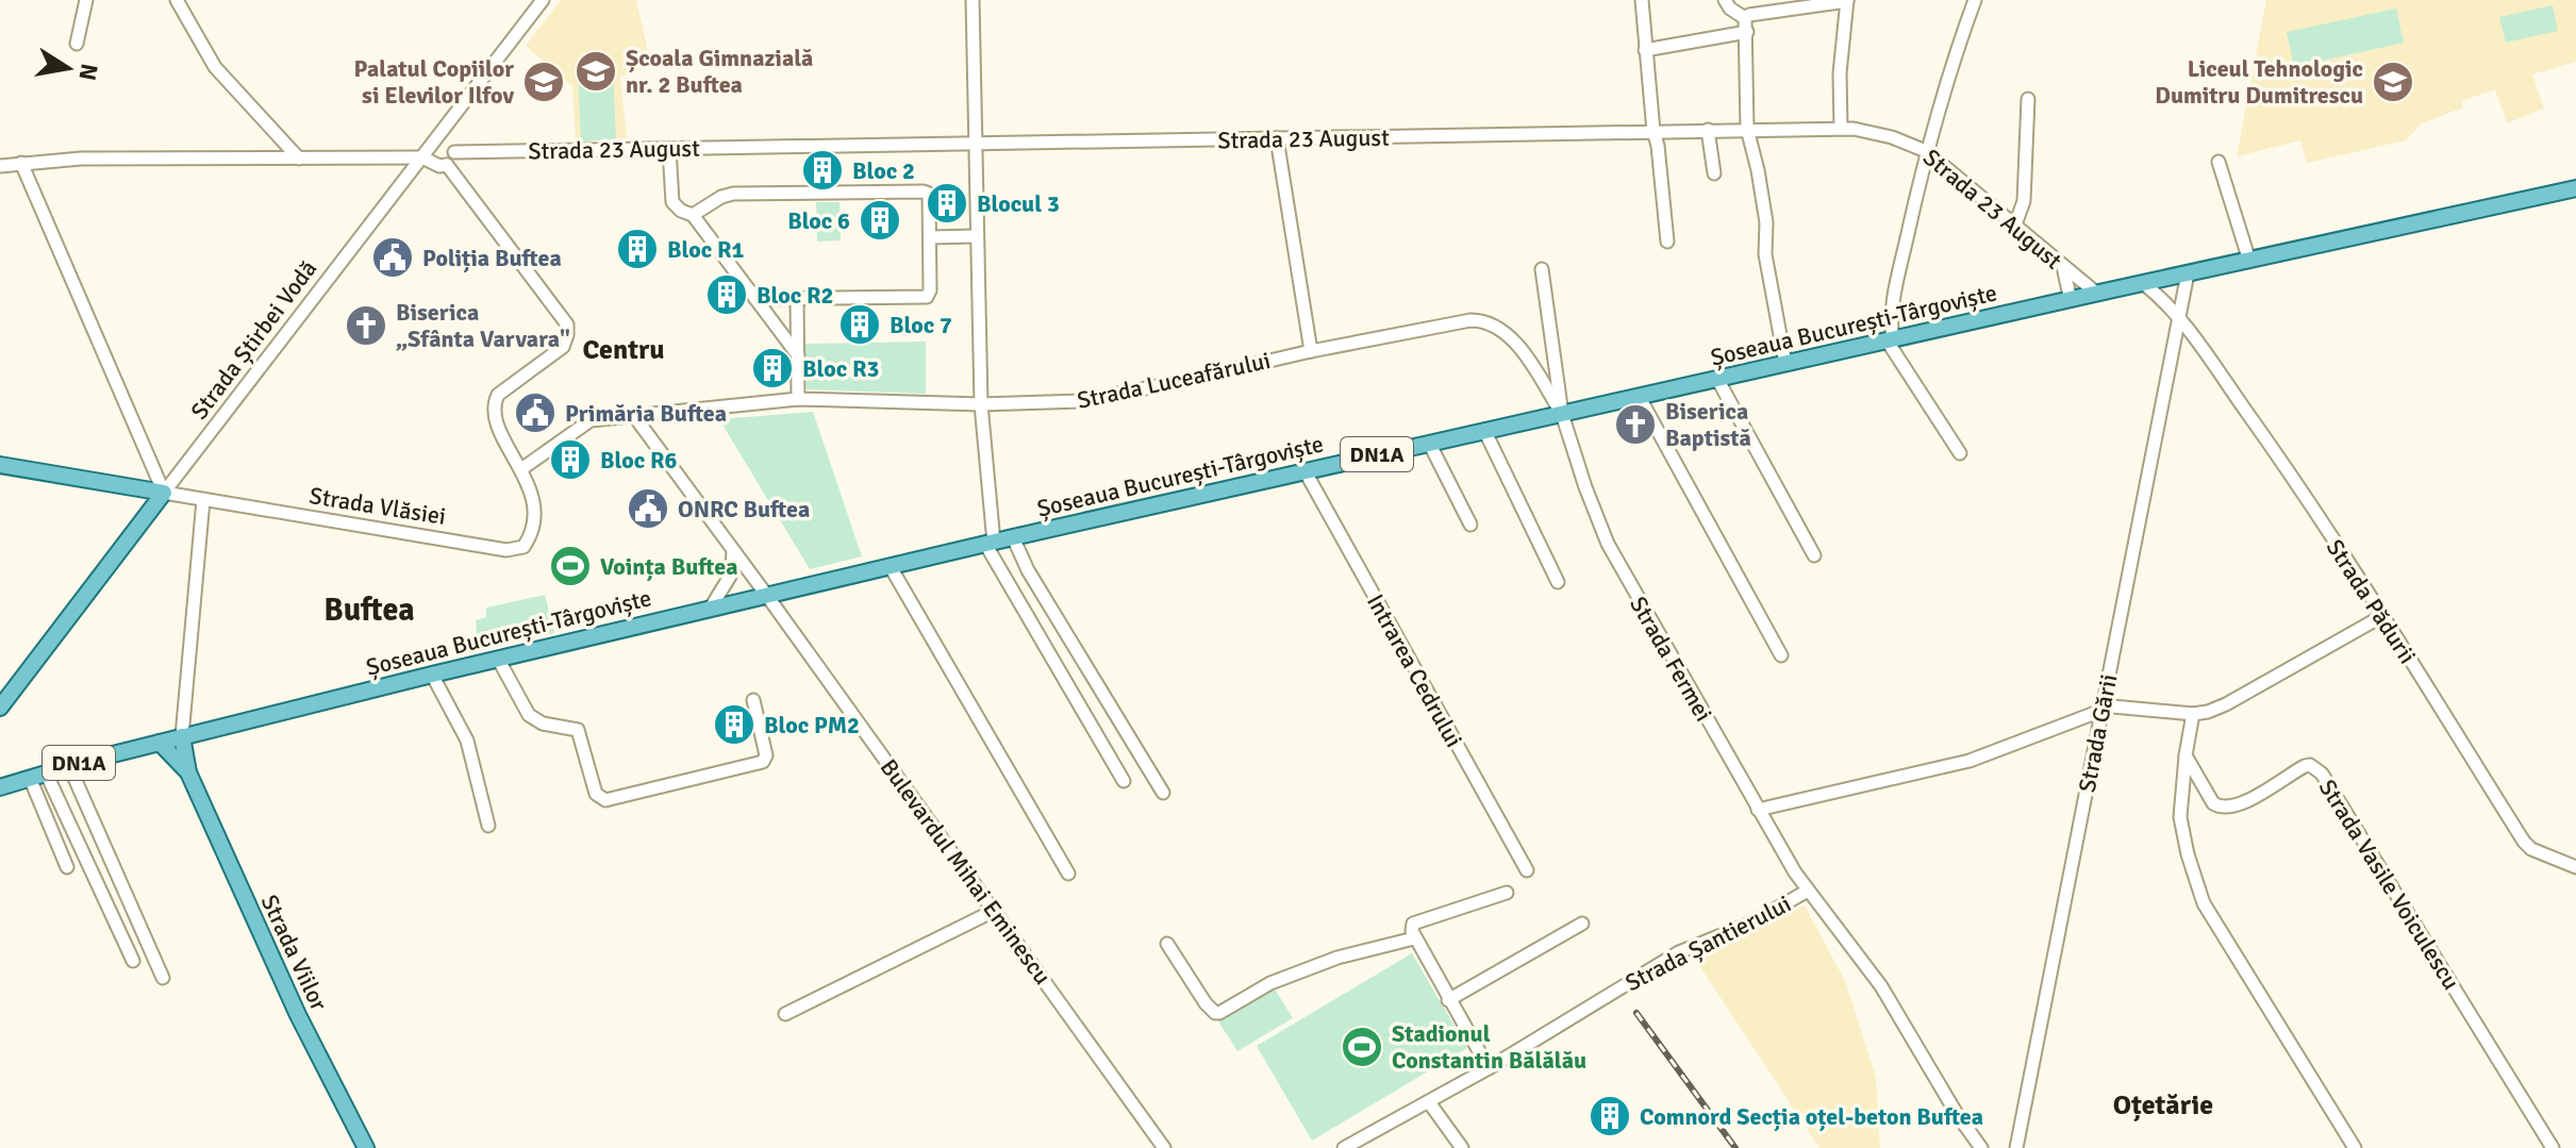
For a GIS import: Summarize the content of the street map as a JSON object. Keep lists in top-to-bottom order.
{
  "streets": {
    "main road": [
      "Șoseaua București-Târgoviște",
      "Strada Știrbei Vodă",
      "DN1A",
      "Strada Vlăsiei",
      "Strada Viilor"
    ],
    "street": [
      "Strada 23 August",
      "Strada Luceafărului",
      "Strada Pădurii",
      "Strada Fermei",
      "Intrarea Cedrului",
      "Strada Gării",
      "Bulevardul Mihai Eminescu",
      "Strada Vasile Voiculescu",
      "Strada Șantierului"
    ]
  },
  "crossings": [
    ["Strada 23 August", "Șoseaua București-Târgoviște"],
    ["Șoseaua București-Târgoviște", "Strada Luceafărului"],
    ["Șoseaua București-Târgoviște", "Strada Pădurii"],
    ["Șoseaua București-Târgoviște", "Strada Fermei"],
    ["Șoseaua București-Târgoviște", "Intrarea Cedrului"],
    ["Șoseaua București-Târgoviște", "Strada Gării"],
    ["Șoseaua București-Târgoviște", "Bulevardul Mihai Eminescu"],
    ["Șoseaua București-Târgoviște", "Strada Viilor"],
    ["Strada Știrbei Vodă", "Strada Vlăsiei"],
    ["Strada Luceafărului", "Strada Vlăsiei"],
    ["Strada Luceafărului", "Strada Fermei"],
    ["Strada Luceafărului", "Bulevardul Mihai Eminescu"],
    ["Strada Vlăsiei", "Strada Viilor"],
    ["Strada Pădurii", "Strada Gării"],
    ["Strada Fermei", "Strada Șantierului"]
  ],
  "districts": ["Centru", "Buftea", "Oțetărie"],
  "places": {
    "school or university": ["Școala Gimnazială nr. 2 Buftea", "Palatul Copiilor si Elevilor Ilfov", "Liceul Tehnologic Dumitru Dumitrescu"],
    "building": [
      "Bloc 2",
      "Blocul 3",
      "Bloc 6",
      "Bloc R1",
      "Bloc R2",
      "Bloc 7",
      "Bloc R3",
      "Bloc R6",
      "Bloc PM2",
      "Comnord Secția oțel-beton Buftea"
    ],
    "public building": ["Poliția Buftea", "Primăria Buftea", "ONRC Buftea"],
    "church": ["Biserica „Sfânta Varvara\"", "Biserica Baptistă"],
    "sports": ["Voința Buftea", "Stadionul Constantin Bălălău"]
  },
  "north": "right"
}
